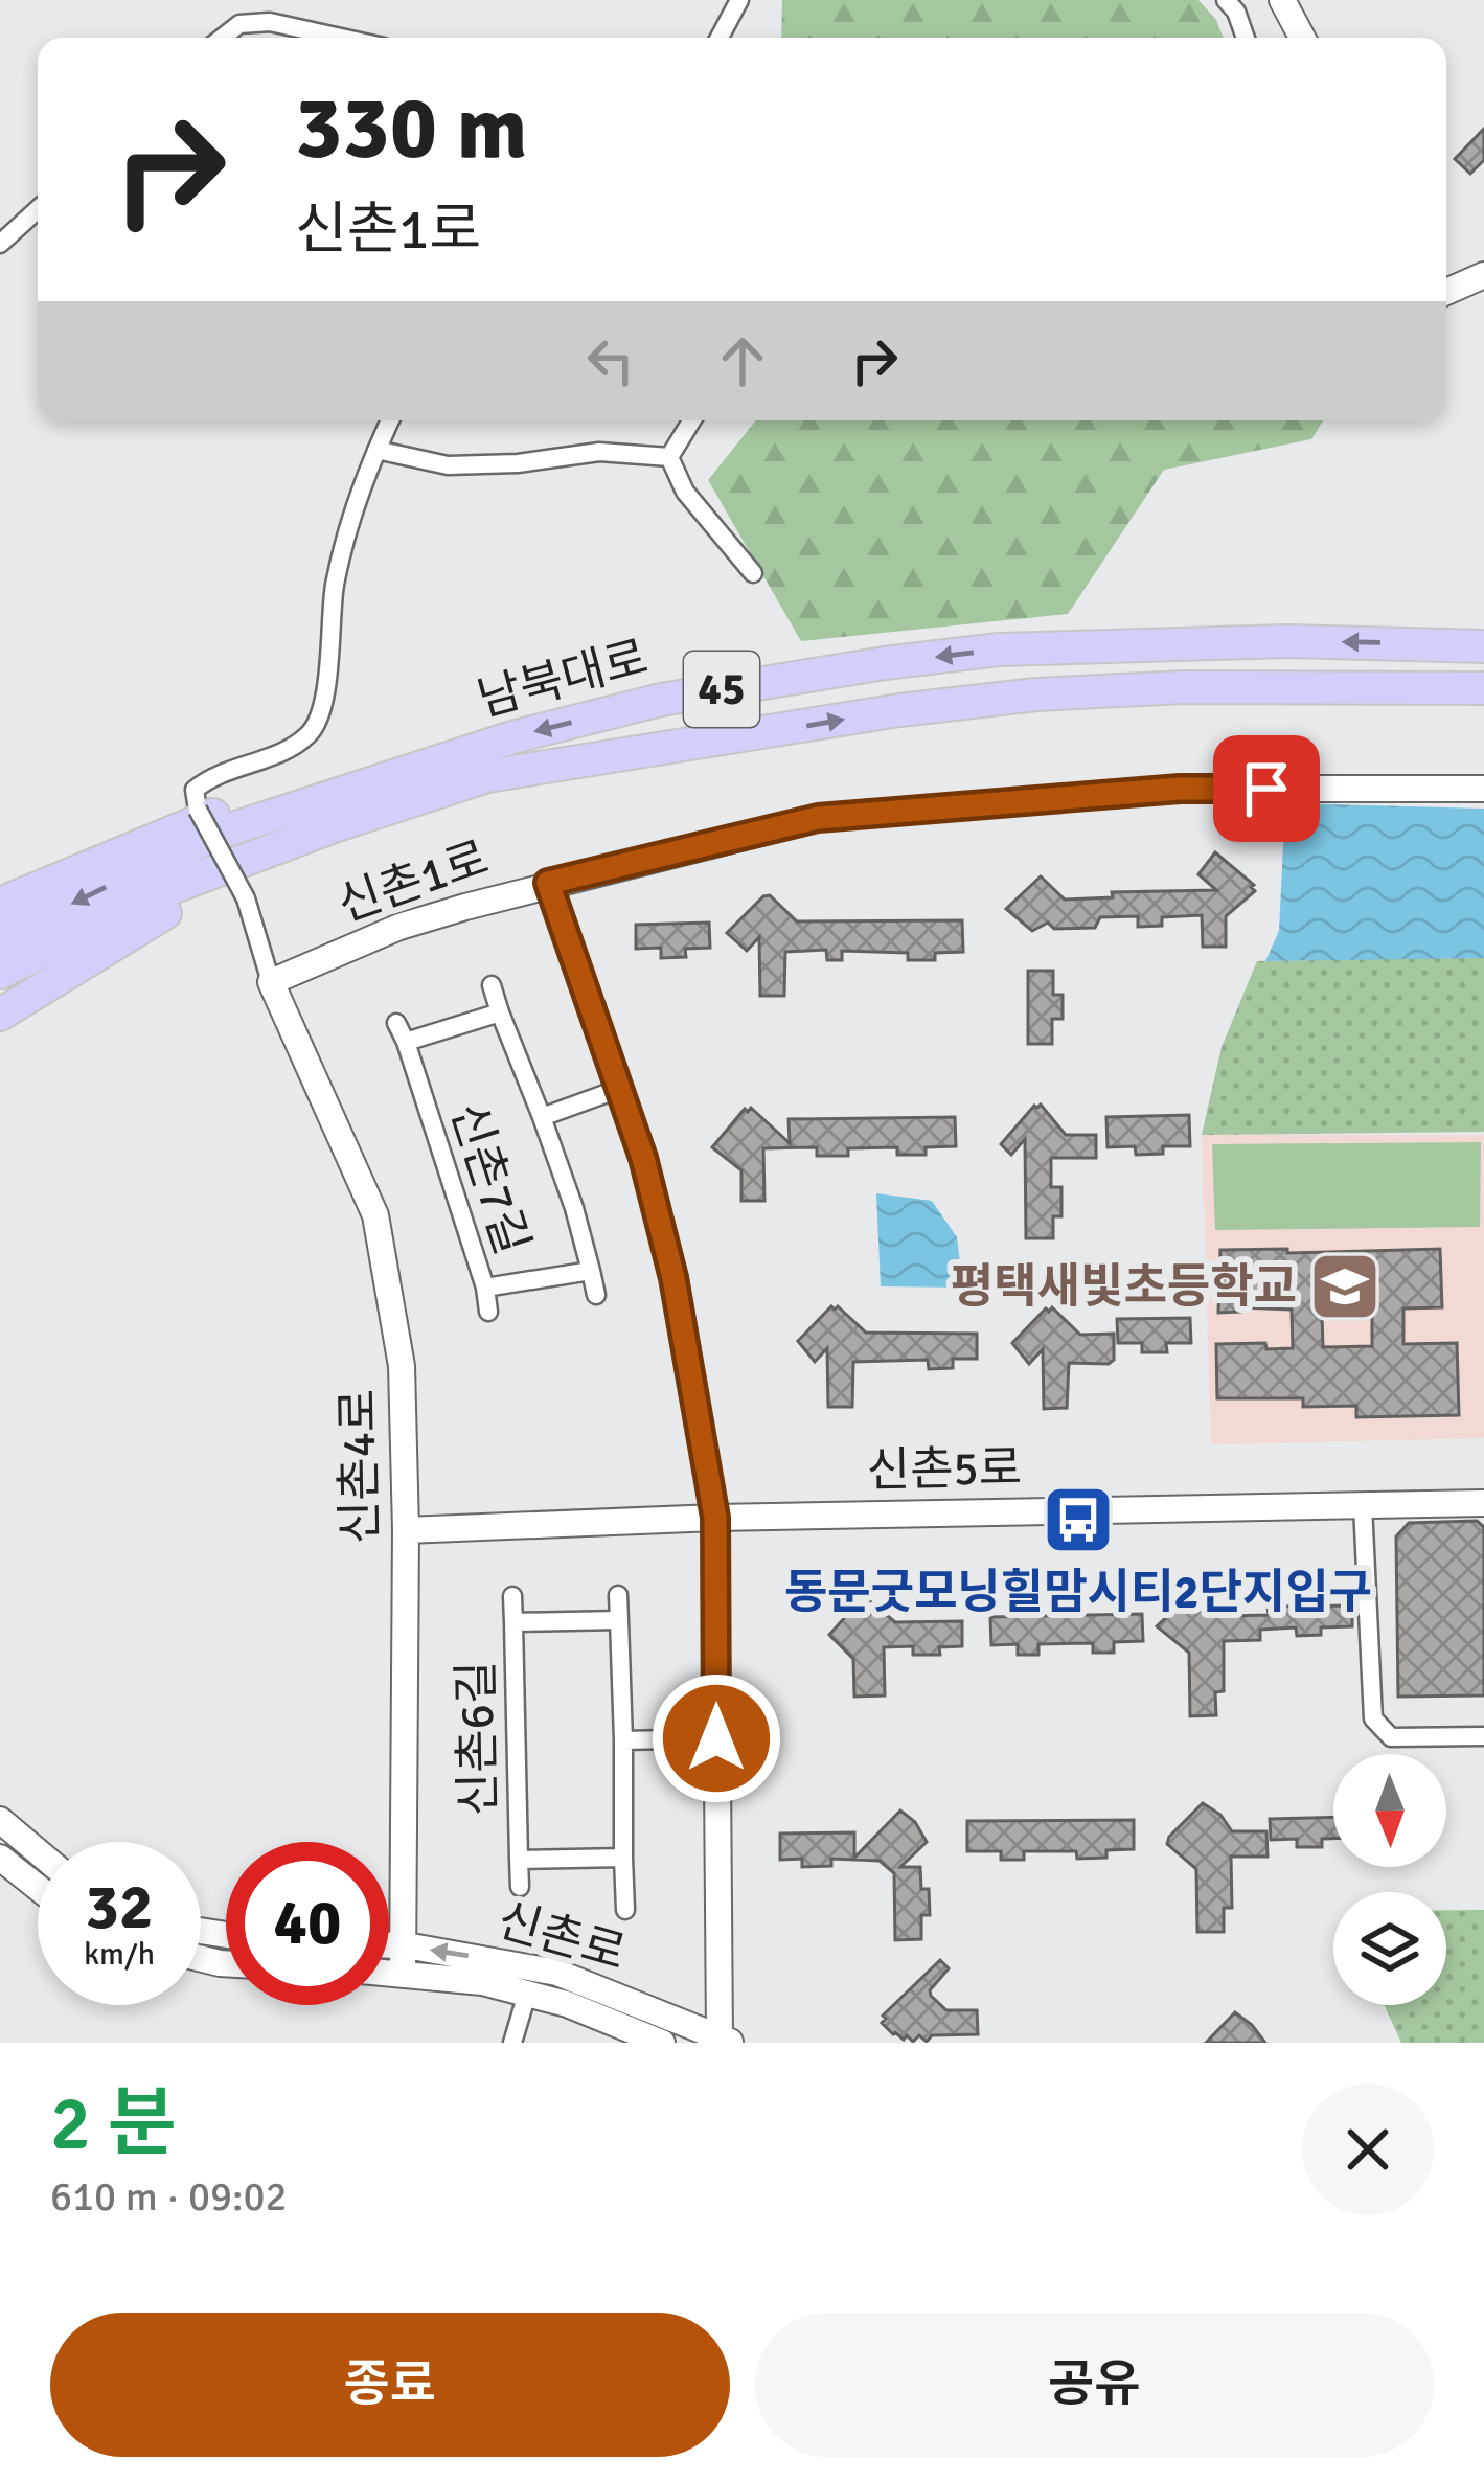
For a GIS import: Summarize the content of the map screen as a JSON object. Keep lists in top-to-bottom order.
{
  "streets": {
    "highway": ["남북대로", "45"],
    "street": [
      "신촌1로",
      "신촌7길",
      "신촌4로",
      "신촌5로",
      "신촌6길",
      "신촌로"
    ]
  },
  "crossings": [
    ["신촌1로", "신촌4로"],
    ["신촌4로", "신촌5로"],
    ["신촌4로", "신촌로"]
  ],
  "places": {
    "school or university": ["평택새빛초등학교"],
    "bus stop": ["동문굿모닝힐맘시티2단지입구"]
  },
  "north": "bottom",
  "page": {
    "turn": ["330 m", "신촌1로"],
    "speed": "32 km/h",
    "limit": "40",
    "heading": ["2 분", "610 m · 09:02"],
    "buttons": ["종료", "공유"]
  }
}
